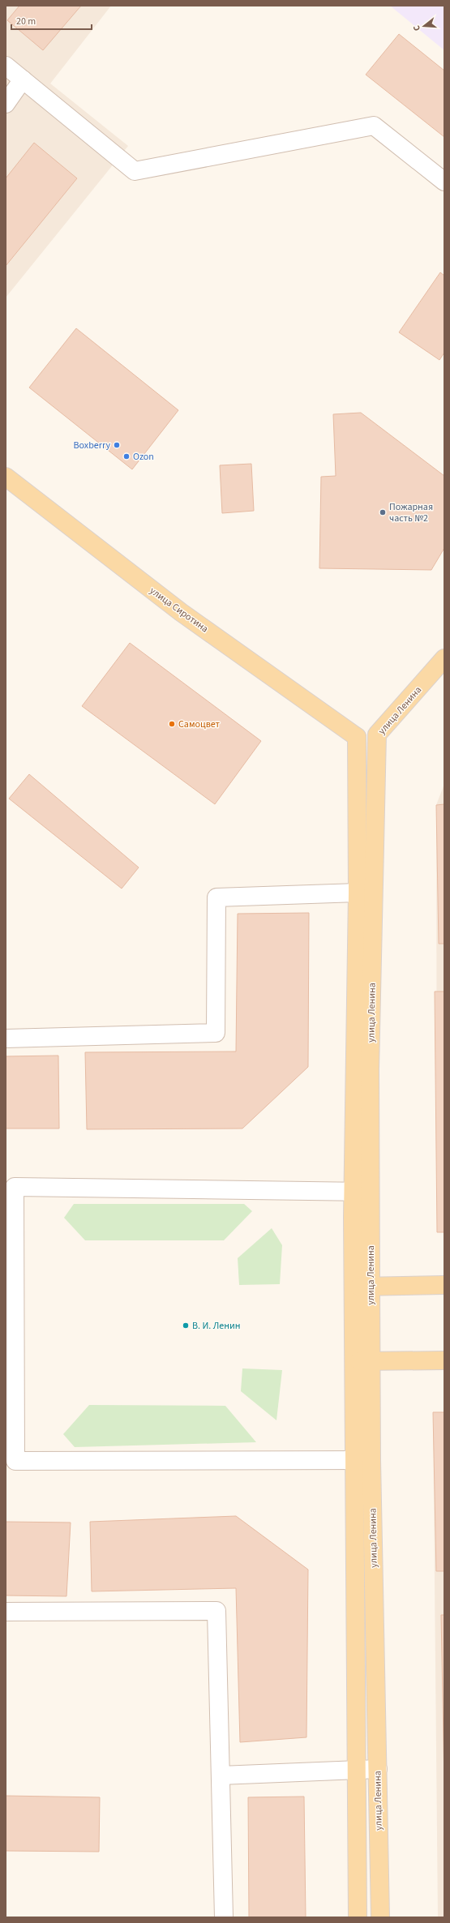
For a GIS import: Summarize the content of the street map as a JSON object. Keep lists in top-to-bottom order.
{
  "streets": {
    "main road": ["улица Сиротина", "улица Ленина"]
  },
  "places": [
    "Boxberry",
    "Ozon",
    "Пожарная часть №2",
    "Самоцвет",
    "В. И. Ленин"
  ],
  "scale_bar": "20 m",
  "north": "left"
}
